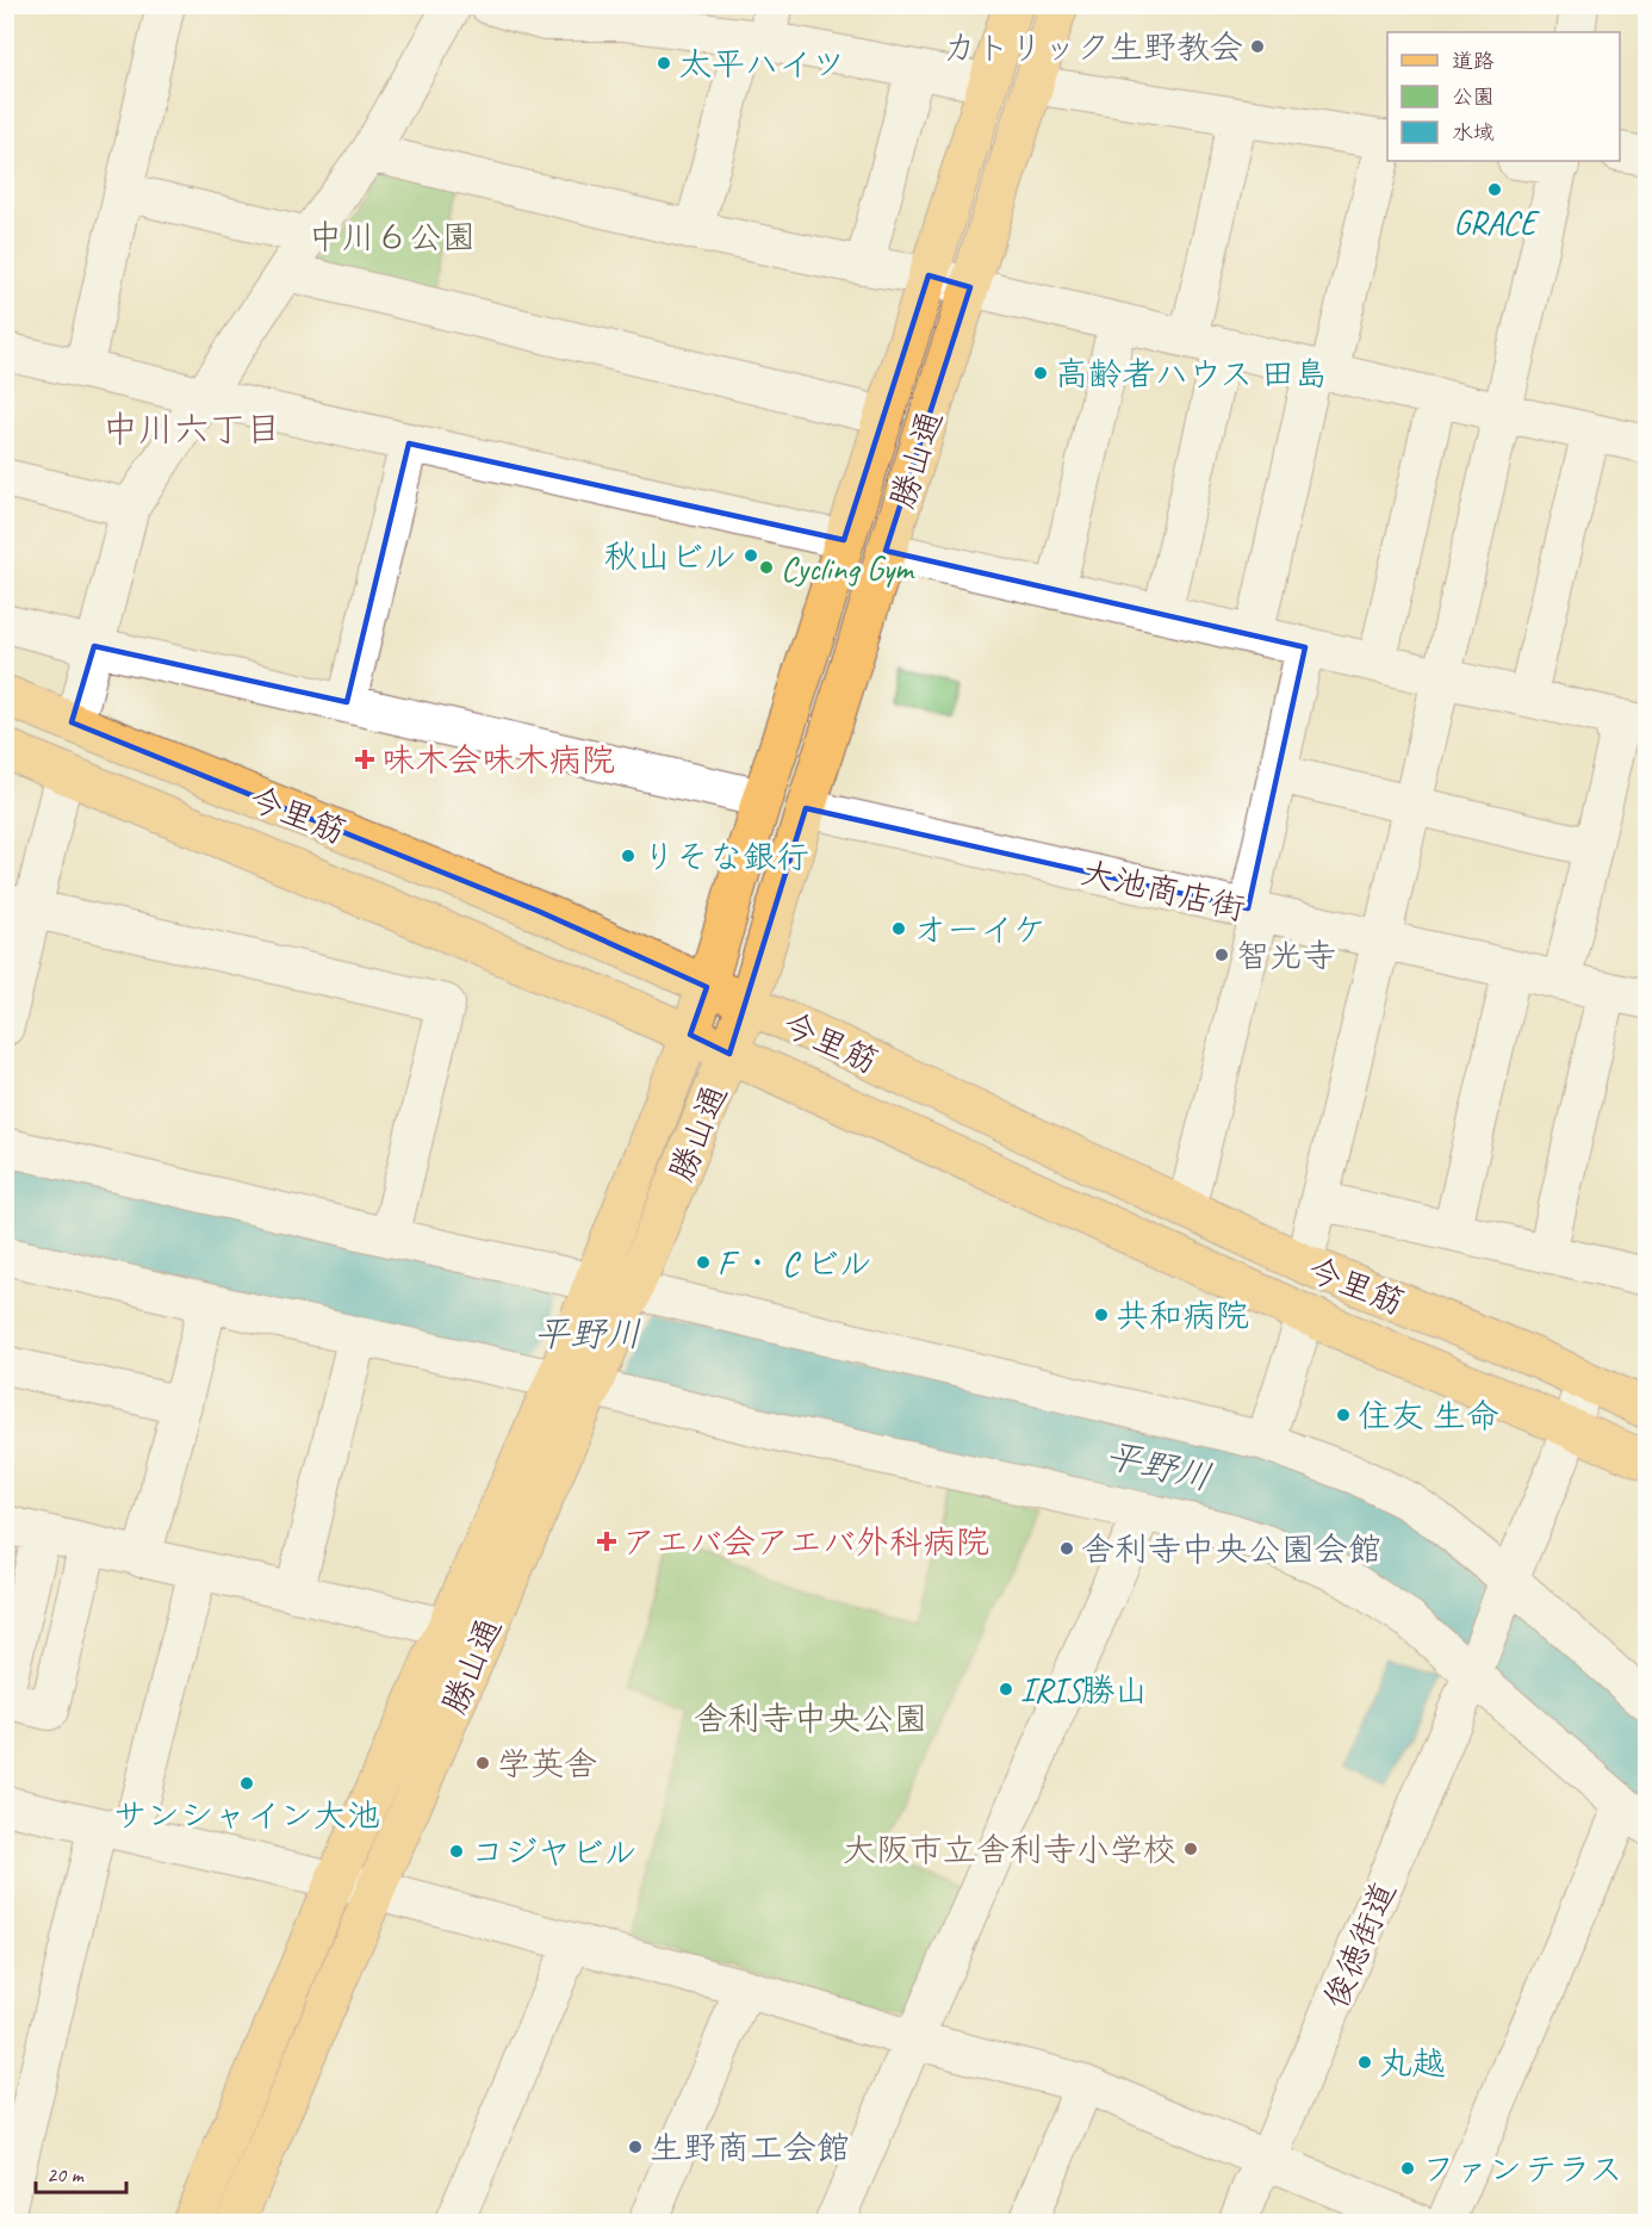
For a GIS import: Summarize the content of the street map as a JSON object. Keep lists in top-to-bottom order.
{
  "streets": {
    "main road": ["勝山通", "今里筋"],
    "street": ["大池商店街", "俊徳街道"]
  },
  "crossings": [
    ["勝山通", "今里筋"],
    ["勝山通", "大池商店街"],
    ["今里筋", "俊徳街道"]
  ],
  "districts": ["中川六丁目"],
  "water": ["平野川"],
  "parks": ["中川６公園", "舎利寺中央公園"],
  "places": {
    "other": [
      "カトリック生野教会",
      "太平ハイツ",
      "GRACE",
      "高齢者ハウス 田島",
      "秋山ビル",
      "Cycling Gym",
      "りそな銀行",
      "オーイケ",
      "智光寺",
      "F ・ C ビル",
      "共和病院",
      "住友 生命",
      "舎利寺中央公園会館",
      "IRIS勝山",
      "学英舎",
      "サンシャイン大池",
      "大阪市立舎利寺小学校",
      "コジヤビル",
      "丸越",
      "生野商工会館",
      "ファンテラス"
    ],
    "health": ["味木会味木病院", "アエバ会アエバ外科病院"]
  },
  "legend": ["道路", "公園", "水域"],
  "scale_bar": "20 m"
}
